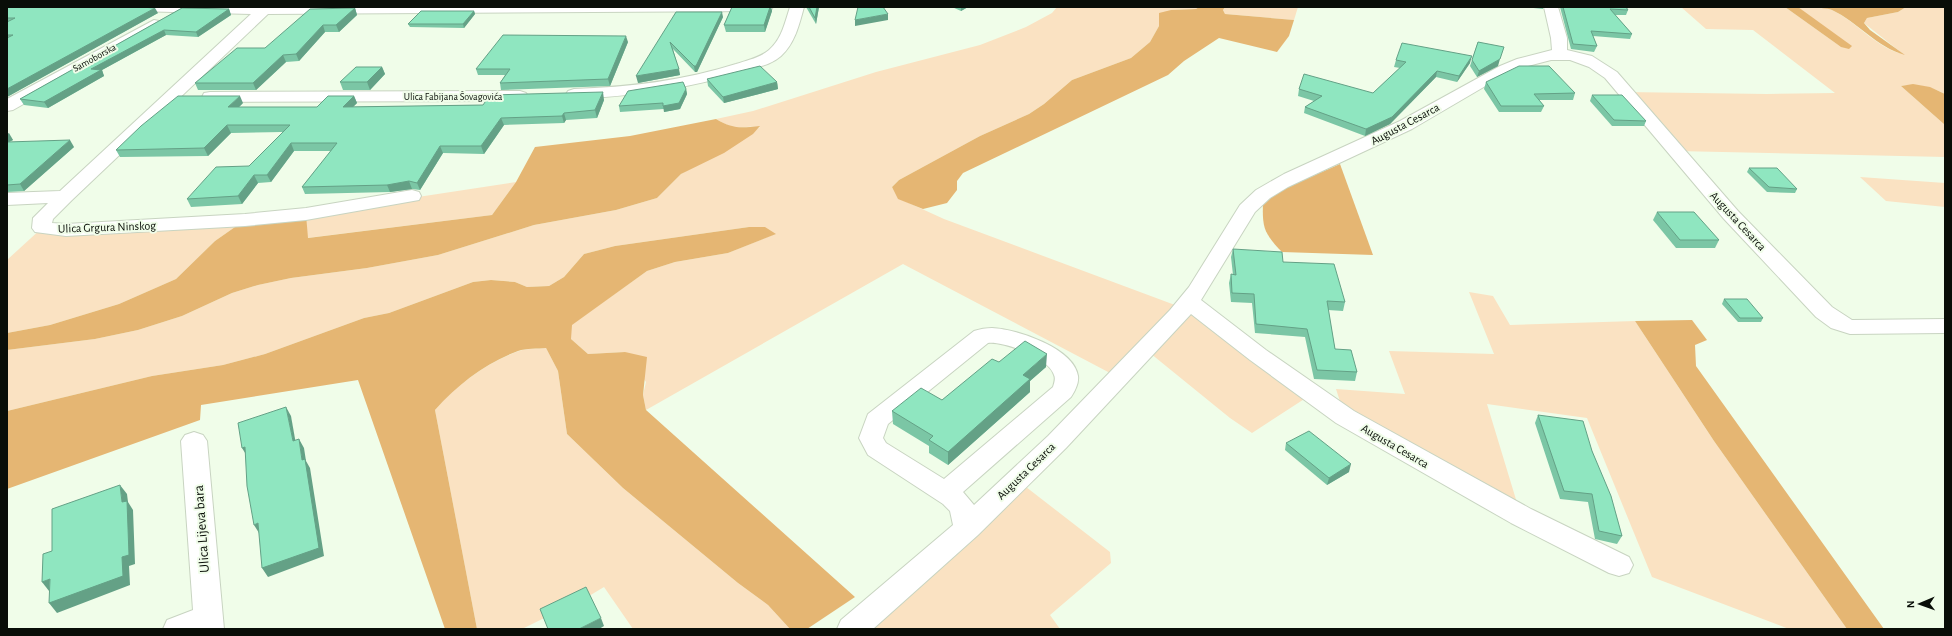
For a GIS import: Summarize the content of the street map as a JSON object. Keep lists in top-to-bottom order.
{
  "streets": {
    "street": [
      "Samoborska",
      "Ulica Fabijana Šovagovića",
      "Augusta Cesarca",
      "Ulica Grgura Ninskog",
      "Ulica Lijeva bara"
    ]
  },
  "crossings": [
    ["Ulica Fabijana Šovagovića", "Ulica Grgura Ninskog"]
  ],
  "north": "left"
}
